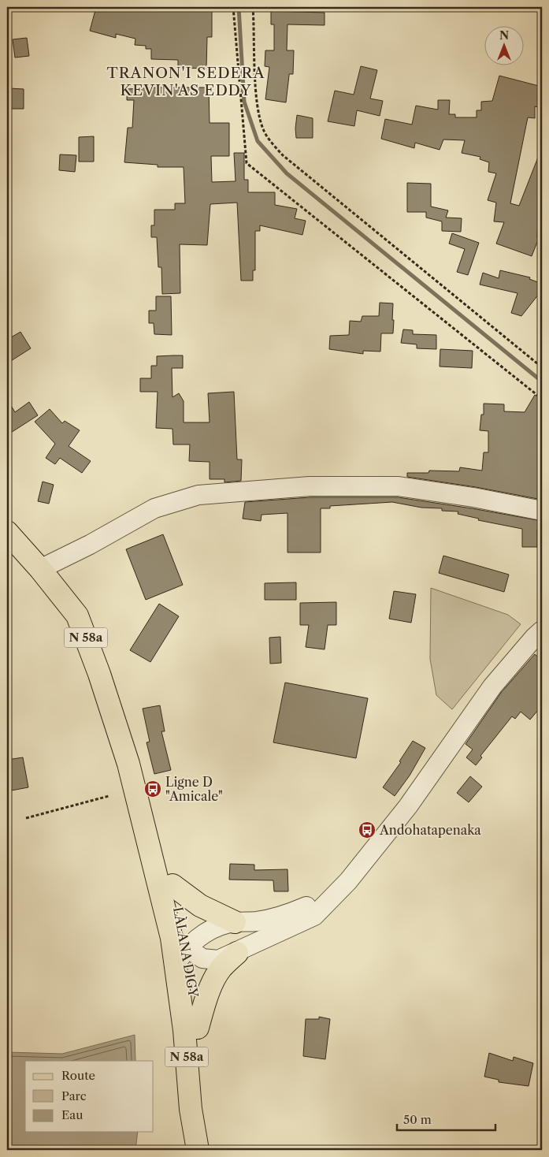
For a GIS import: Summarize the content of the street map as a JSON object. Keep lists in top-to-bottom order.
{
  "streets": {
    "main road": ["N 58a", "LÀLANA DIGY"]
  },
  "districts": ["TRANON'I SEDERA KEVIN'AS EDDY"],
  "places": {
    "bus stop": ["Ligne D \"Amicale\"", "Andohatapenaka"]
  },
  "legend": ["Route", "Parc", "Eau"],
  "scale_bar": "50 m",
  "north": "top"
}
